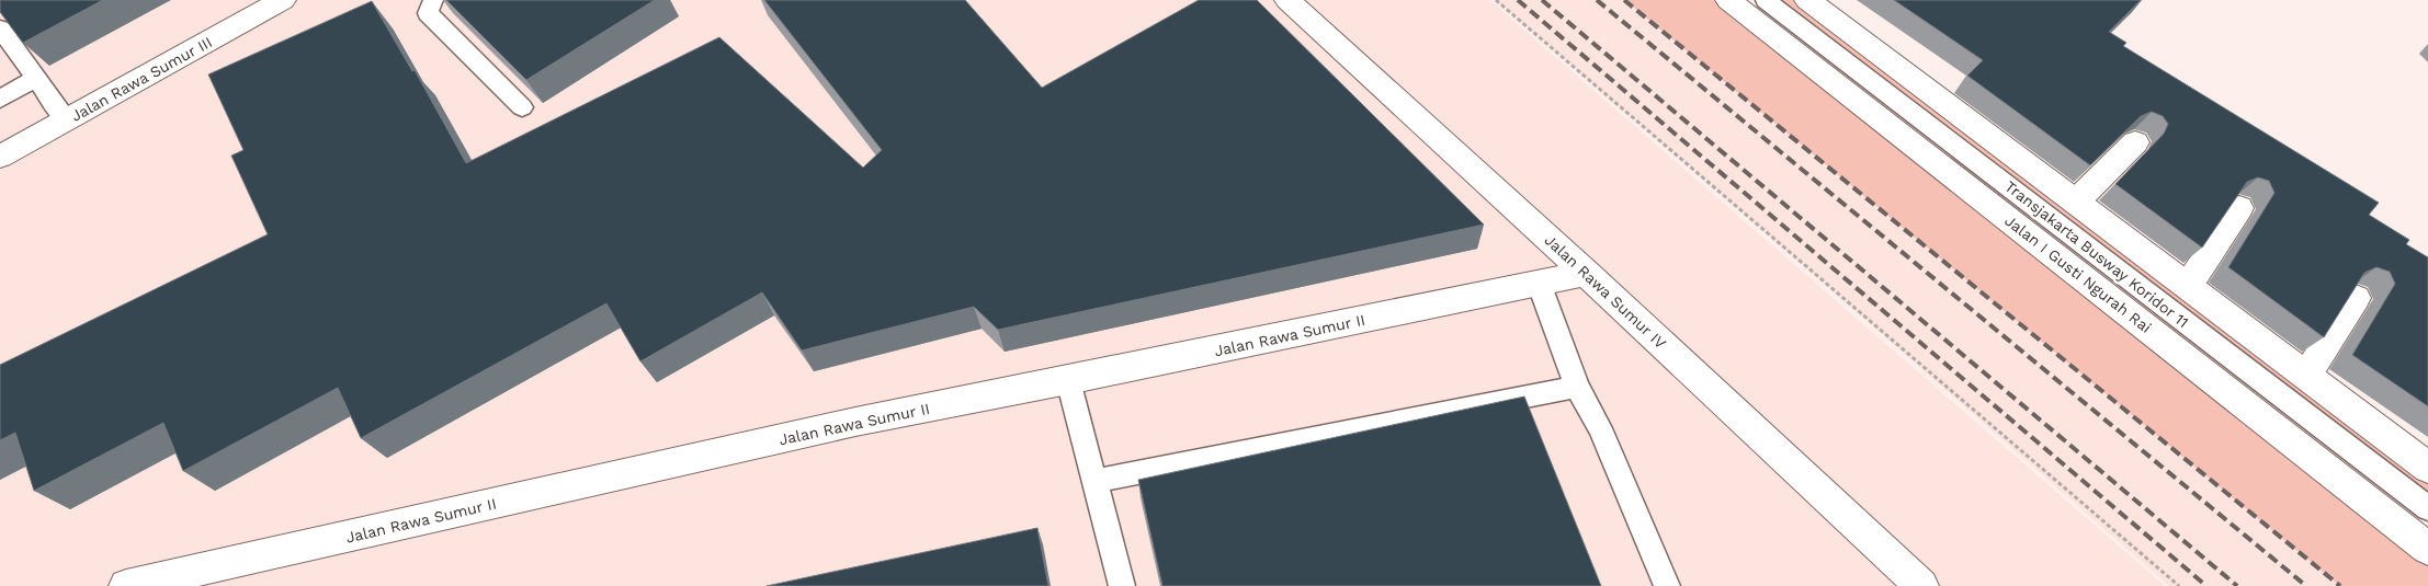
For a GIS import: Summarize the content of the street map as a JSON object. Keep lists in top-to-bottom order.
{
  "streets": {
    "street": [
      "Jalan Rawa Sumur III",
      "Jalan I Gusti Ngurah Rai",
      "Jalan Rawa Sumur IV",
      "Jalan Rawa Sumur II"
    ],
    "lane": ["Transjakarta Busway Koridor 11"]
  },
  "crossings": [
    ["Jalan Rawa Sumur IV", "Jalan Rawa Sumur II"]
  ]
}
